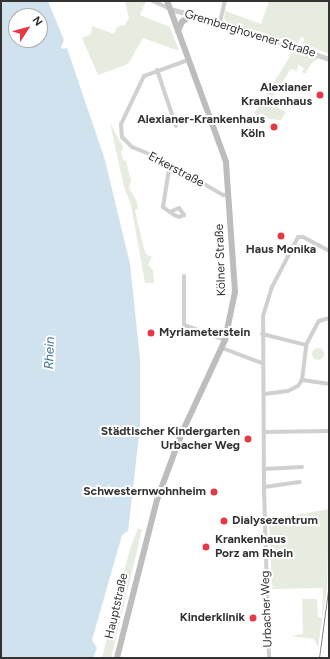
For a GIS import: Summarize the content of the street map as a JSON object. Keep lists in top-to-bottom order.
{
  "streets": {
    "main road": ["Kölner Straße", "Hauptstraße"],
    "street": ["Gremberghovener Straße", "Erkerstraße", "Urbacher Weg"]
  },
  "crossings": [
    ["Gremberghovener Straße", "Kölner Straße"],
    ["Erkerstraße", "Kölner Straße"],
    ["Kölner Straße", "Hauptstraße"]
  ],
  "water": ["Rhein"],
  "places": [
    "Alexianer Krankenhaus",
    "Alexianer-Krankenhaus Köln",
    "Haus Monika",
    "Myriameterstein",
    "Städtischer Kindergarten Urbacher Weg",
    "Schwesternwohnheim",
    "Dialysezentrum",
    "Krankenhaus Porz am Rhein",
    "Kinderklinik"
  ],
  "north": "top right"
}
